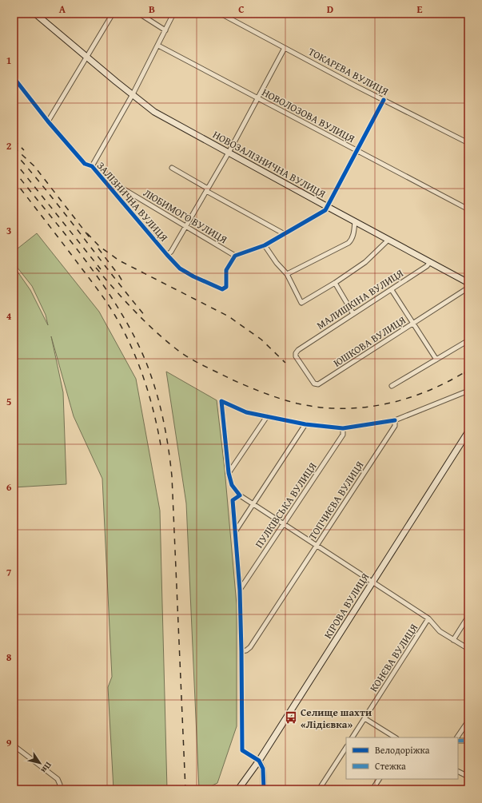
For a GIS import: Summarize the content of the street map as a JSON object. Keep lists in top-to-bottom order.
{
  "streets": {
    "main road": ["НОВОЗАЛІЗНИЧНА ВУЛИЦЯ", "КІРОВА ВУЛИЦЯ"],
    "street": [
      "ТОКАРЕВА ВУЛИЦЯ",
      "НОВОЛОЗОВА ВУЛИЦЯ",
      "ЗАЛІЗНИЧНА ВУЛИЦЯ",
      "ЛЮБИМОГО ВУЛИЦЯ",
      "МАЛИШКІНА ВУЛИЦЯ",
      "ЮШКОВА ВУЛИЦЯ",
      "ТОПЧИЄВА ВУЛИЦЯ",
      "ПУЛКІВСЬКА ВУЛИЦЯ",
      "КОНЄВА ВУЛИЦЯ"
    ]
  },
  "crossings": [
    ["НОВОЗАЛІЗНИЧНА ВУЛИЦЯ", "МАЛИШКІНА ВУЛИЦЯ"],
    ["ЗАЛІЗНИЧНА ВУЛИЦЯ", "ЛЮБИМОГО ВУЛИЦЯ"],
    ["МАЛИШКІНА ВУЛИЦЯ", "ЮШКОВА ВУЛИЦЯ"]
  ],
  "places": {
    "bus stop": ["Селище шахти «Лідієвка»"]
  },
  "legend": ["Велодоріжка", "Стежка"],
  "north": "bottom right",
  "grid": {
    "columns": [
      "A",
      "B",
      "C",
      "D",
      "E"
    ],
    "rows": [
      "1",
      "2",
      "3",
      "4",
      "5",
      "6",
      "7",
      "8",
      "9"
    ]
  }
}
